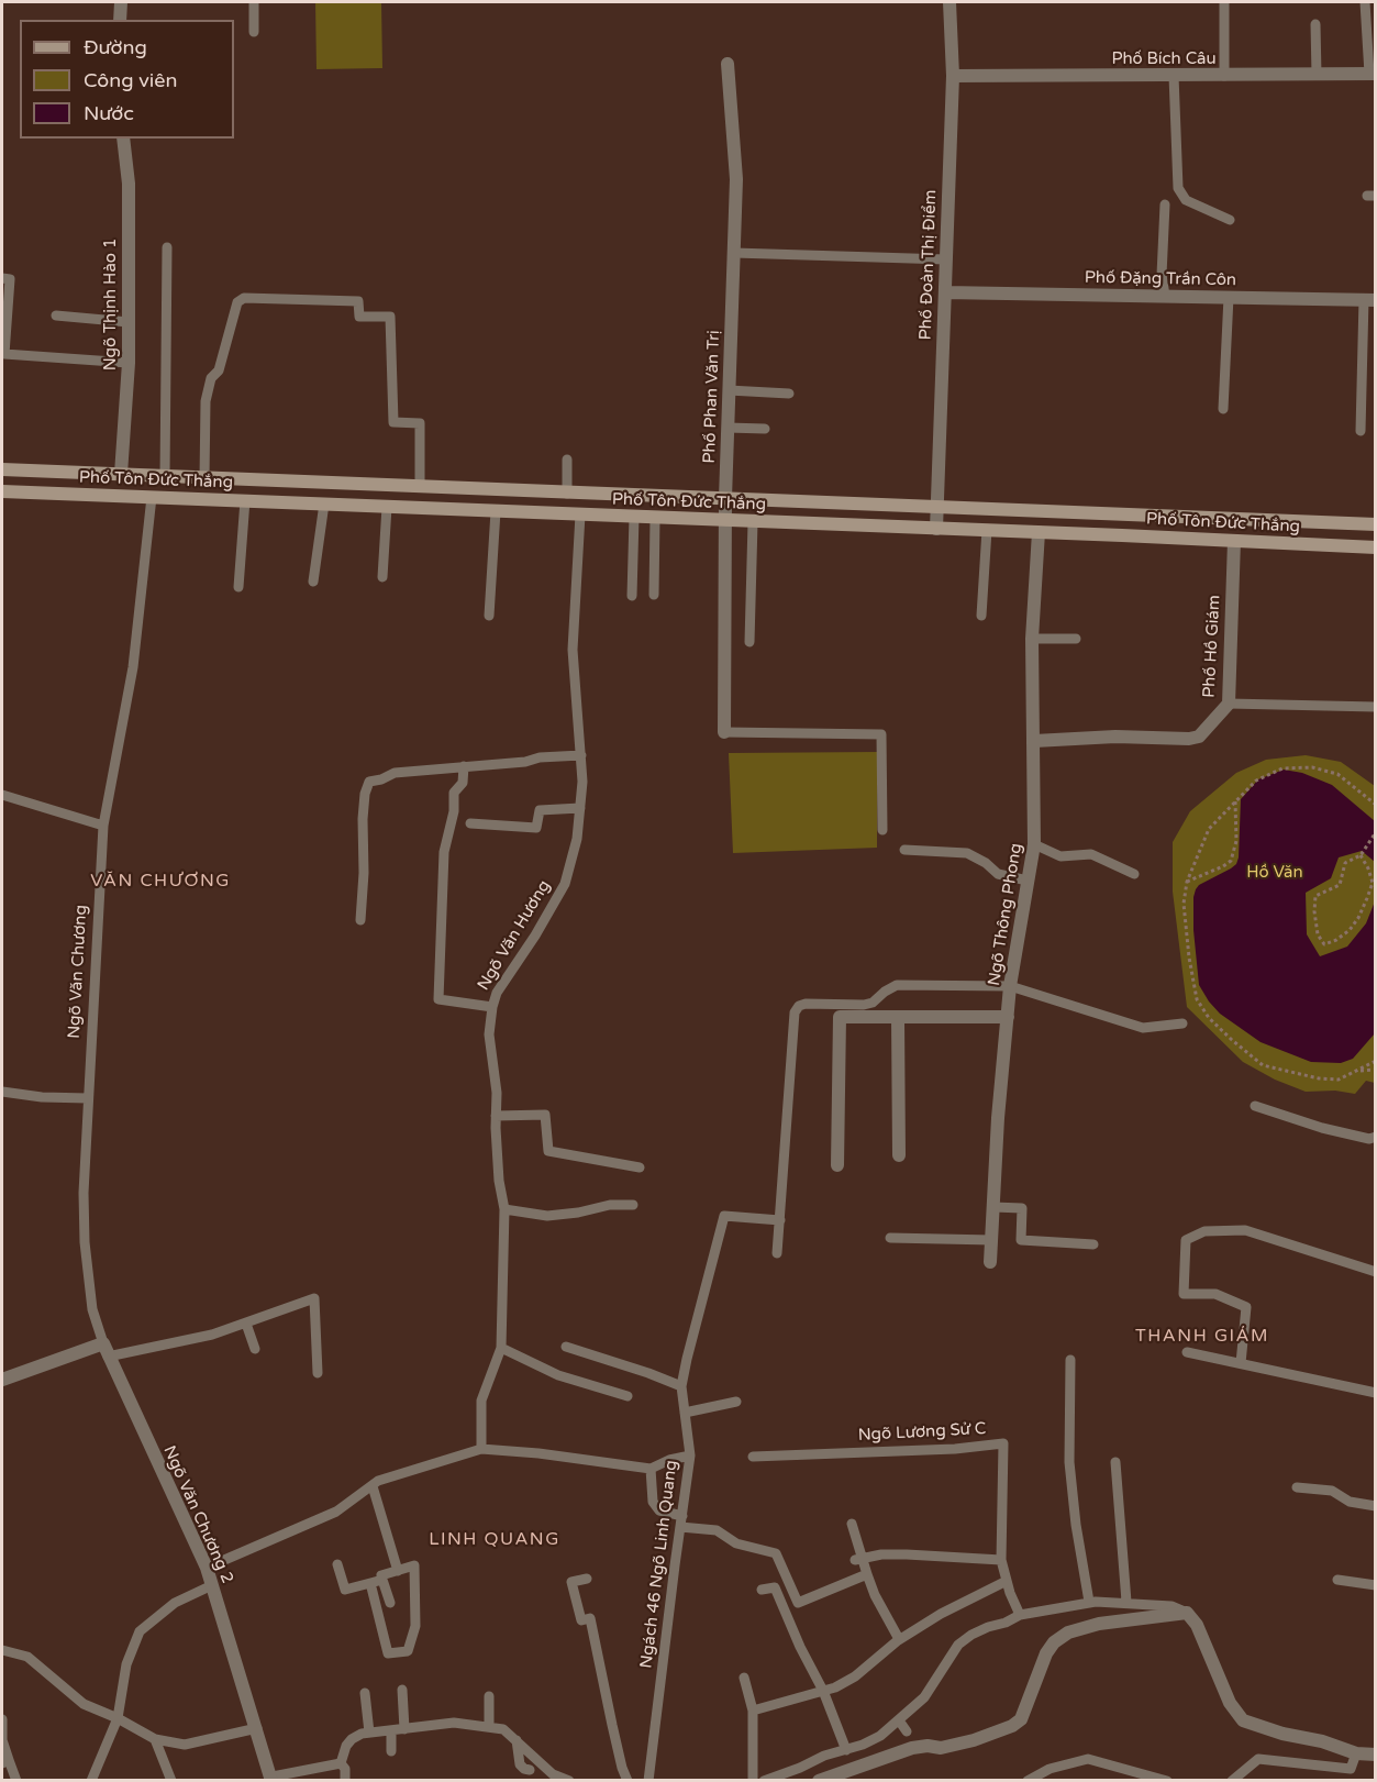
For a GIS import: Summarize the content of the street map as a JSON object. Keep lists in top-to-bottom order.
{
  "streets": {
    "main road": ["Phố Tôn Đức Thắng"],
    "street": [
      "Phố Bích Câu",
      "Phố Đoàn Thị Điểm",
      "Phố Đặng Trần Côn",
      "Ngõ Thịnh Hào 1",
      "Phố Phan Văn Trị",
      "Phố Hồ Giám",
      "Ngõ Thông Phong",
      "Ngõ Văn Chương 2"
    ],
    "lane": [
      "Ngõ Văn Hương",
      "Ngõ Văn Chương",
      "Ngõ Lương Sử C",
      "Ngách 46 Ngõ Linh Quang"
    ]
  },
  "crossings": [
    ["Phố Bích Câu", "Phố Đoàn Thị Điểm"],
    ["Phố Đoàn Thị Điểm", "Phố Đặng Trần Côn"],
    ["Phố Đoàn Thị Điểm", "Phố Tôn Đức Thắng"],
    ["Ngõ Thịnh Hào 1", "Phố Tôn Đức Thắng"],
    ["Phố Phan Văn Trị", "Phố Tôn Đức Thắng"],
    ["Phố Tôn Đức Thắng", "Phố Hồ Giám"],
    ["Phố Tôn Đức Thắng", "Ngõ Thông Phong"],
    ["Phố Tôn Đức Thắng", "Ngõ Văn Hương"],
    ["Phố Tôn Đức Thắng", "Ngõ Văn Chương"],
    ["Phố Hồ Giám", "Ngõ Thông Phong"],
    ["Ngõ Văn Chương", "Ngõ Văn Chương 2"]
  ],
  "districts": ["VĂN CHƯƠNG", "THANH GIÁM", "LINH QUANG"],
  "parks": ["Hồ Văn"],
  "legend": ["Đường", "Công viên", "Nước"]
}
